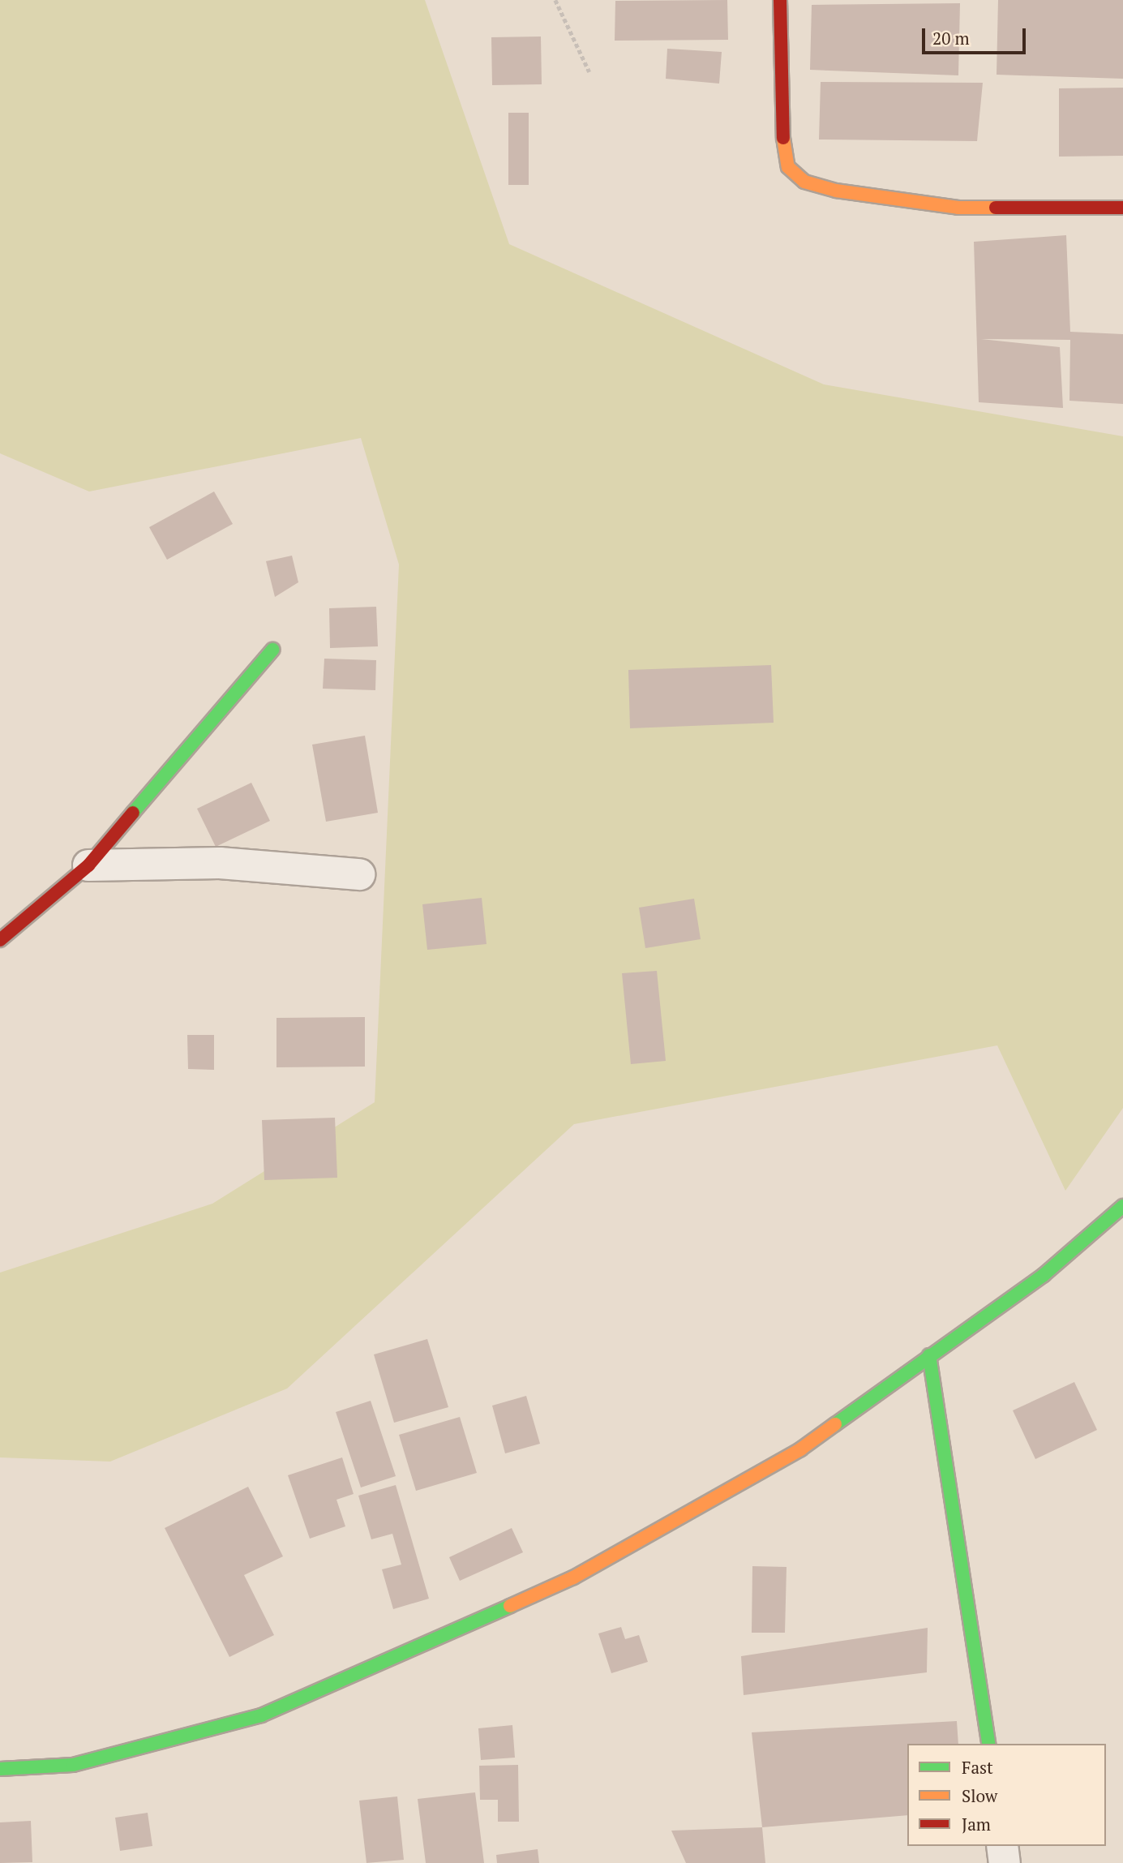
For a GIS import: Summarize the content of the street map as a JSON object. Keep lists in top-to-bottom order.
{
  "legend": ["Fast", "Slow", "Jam"],
  "scale_bar": "20 m"
}
